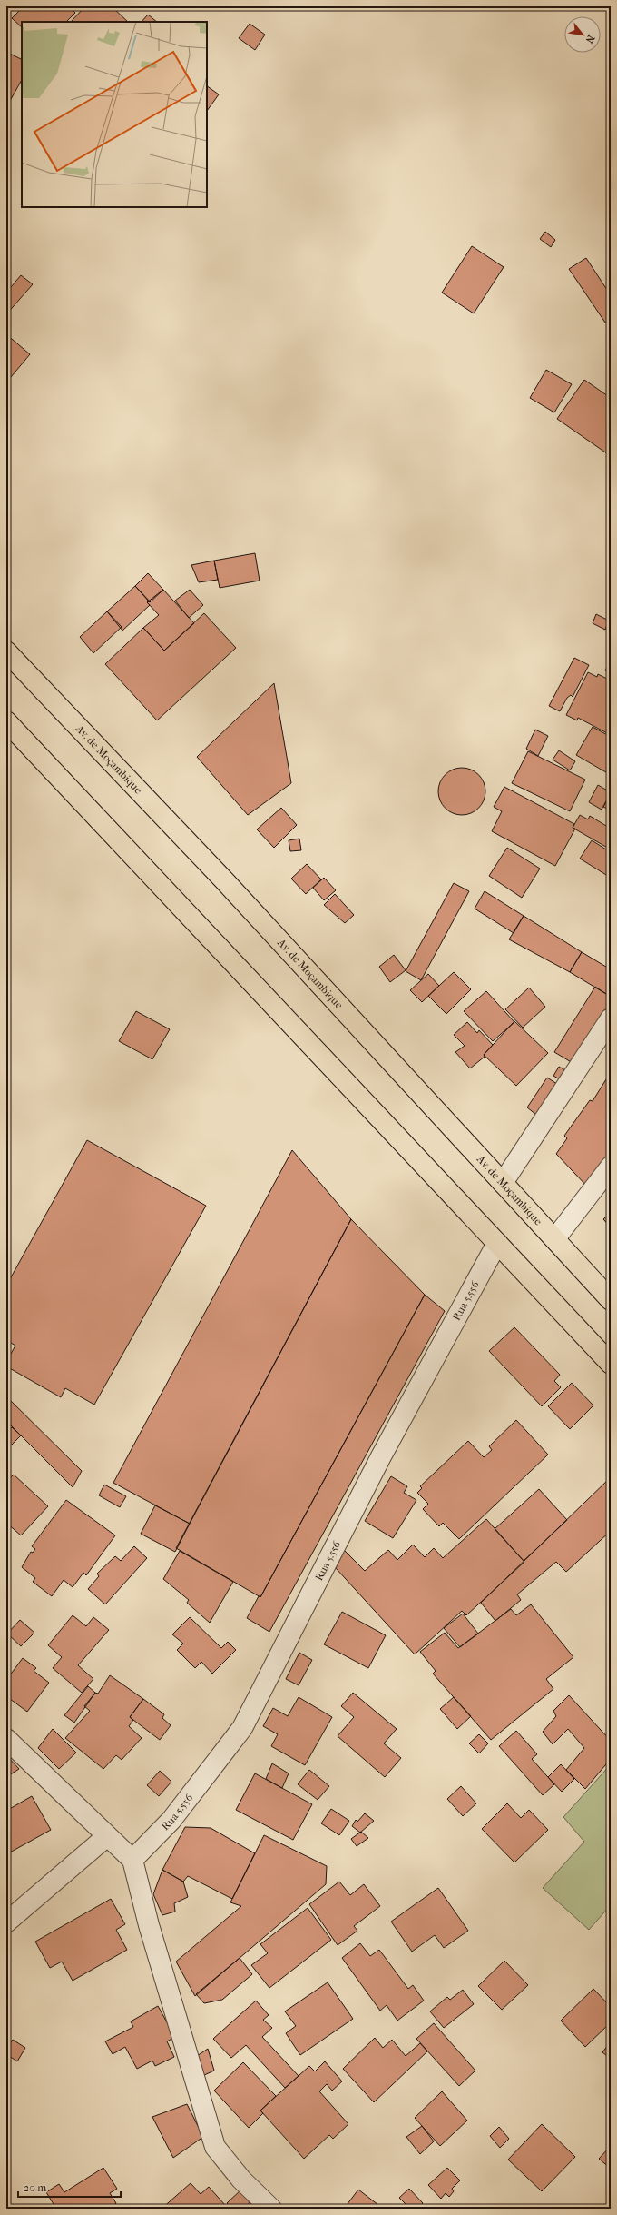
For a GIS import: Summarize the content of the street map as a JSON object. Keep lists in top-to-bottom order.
{
  "streets": {
    "highway": ["Av. de Moçambique"],
    "street": ["Rua 5.556"]
  },
  "scale_bar": "20 m",
  "north": "bottom right"
}
